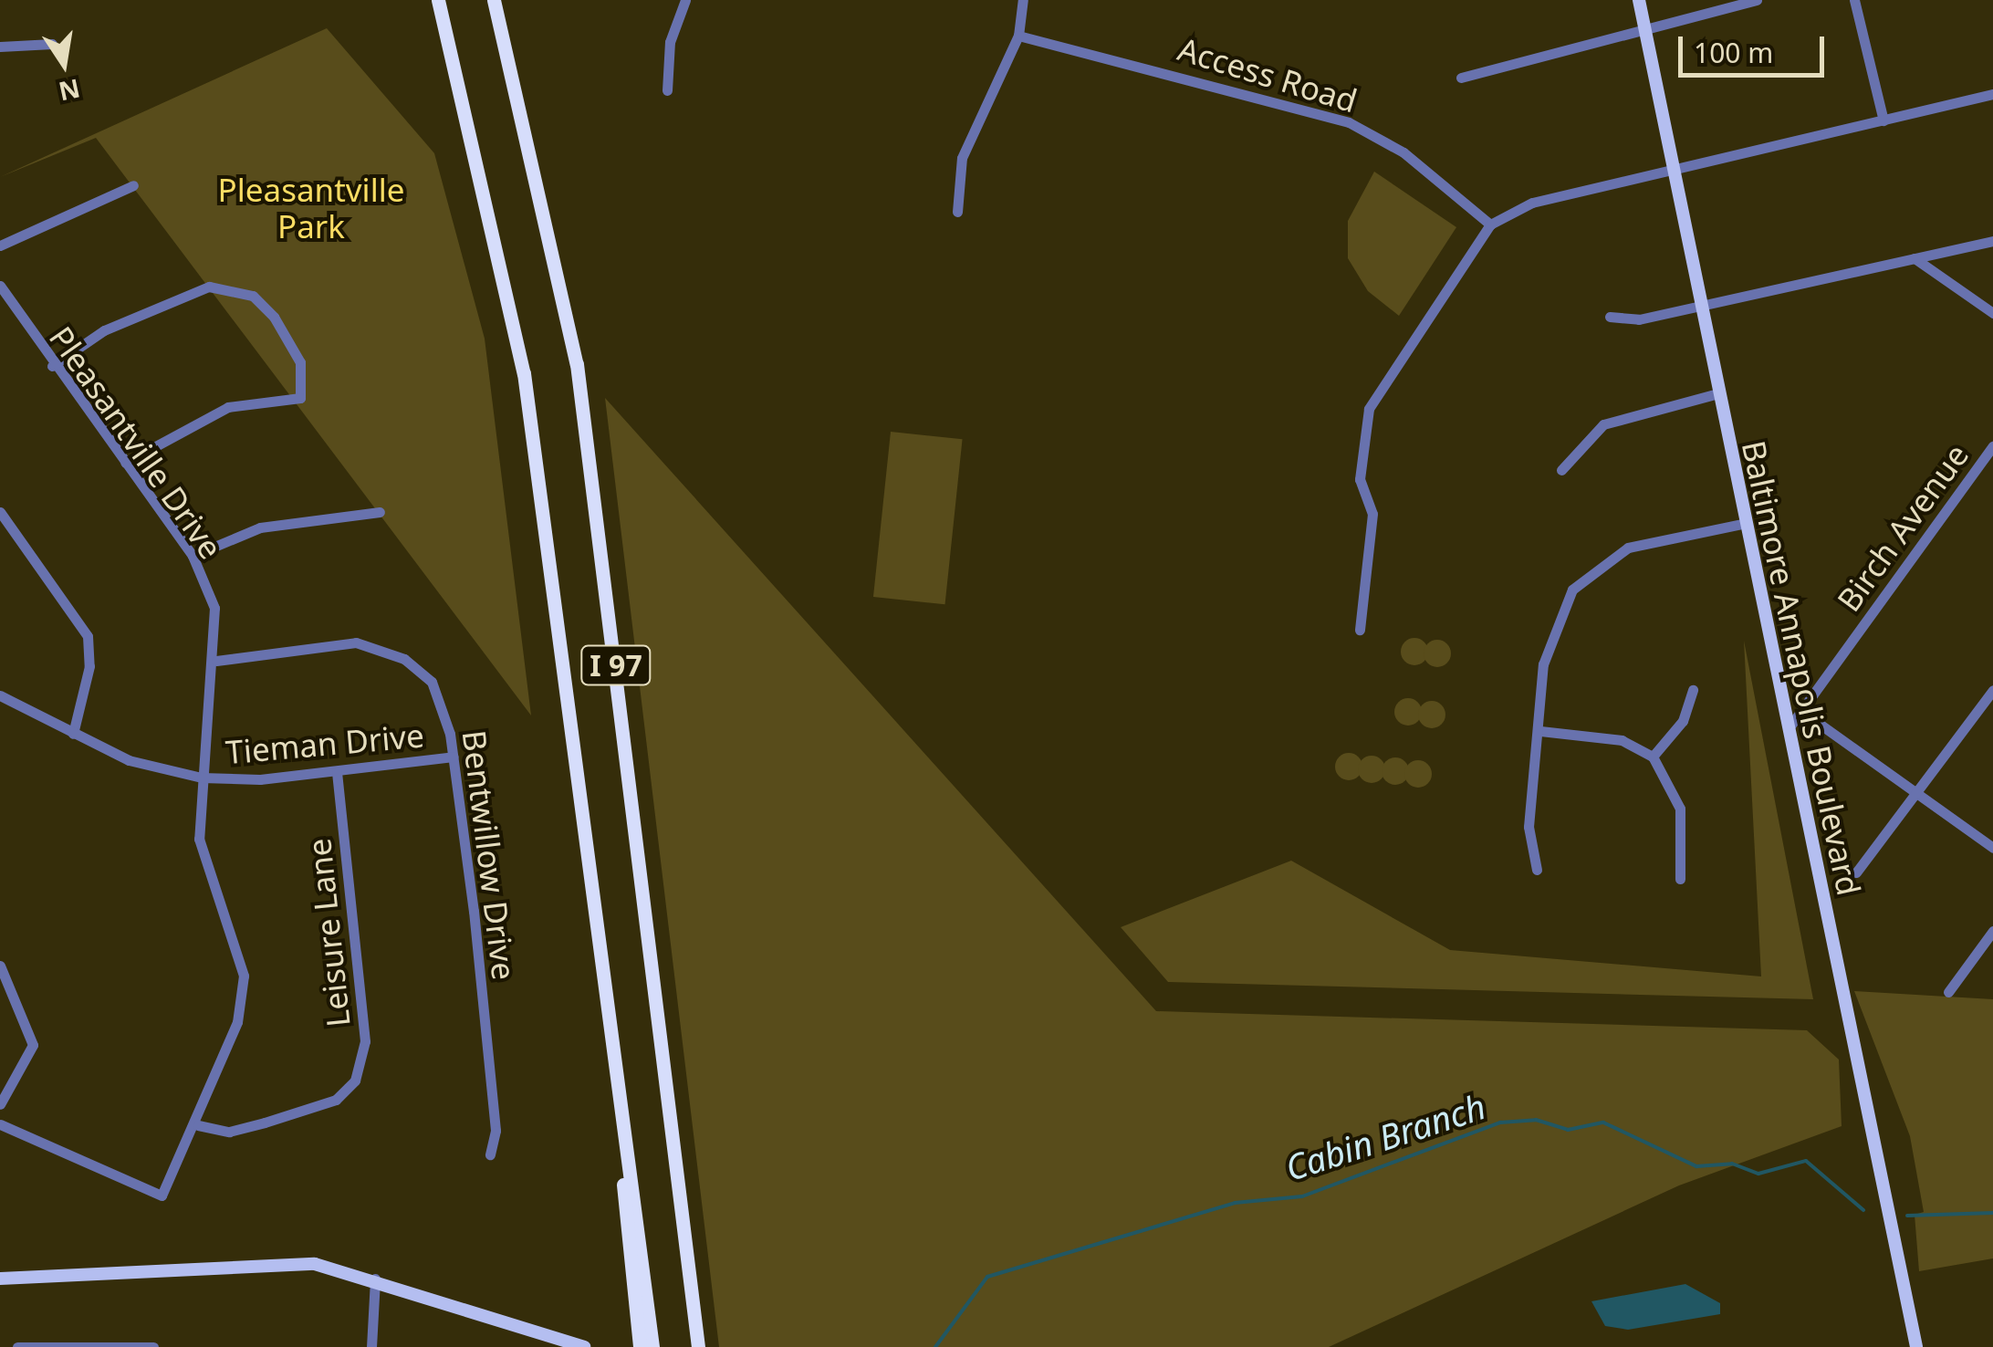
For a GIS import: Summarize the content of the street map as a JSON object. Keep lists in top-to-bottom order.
{
  "streets": {
    "highway": ["I 97"],
    "main road": ["Baltimore Annapolis Boulevard"],
    "street": [
      "Access Road",
      "Pleasantville Drive",
      "Birch Avenue",
      "Tieman Drive",
      "Bentwillow Drive",
      "Leisure Lane"
    ]
  },
  "crossings": [
    ["Pleasantville Drive", "Tieman Drive"],
    ["Pleasantville Drive", "Bentwillow Drive"],
    ["Pleasantville Drive", "Leisure Lane"],
    ["Birch Avenue", "Baltimore Annapolis Boulevard"],
    ["Tieman Drive", "Bentwillow Drive"],
    ["Tieman Drive", "Leisure Lane"]
  ],
  "water": ["Cabin Branch"],
  "parks": ["Pleasantville Park"],
  "scale_bar": "100 m",
  "north": "bottom"
}
